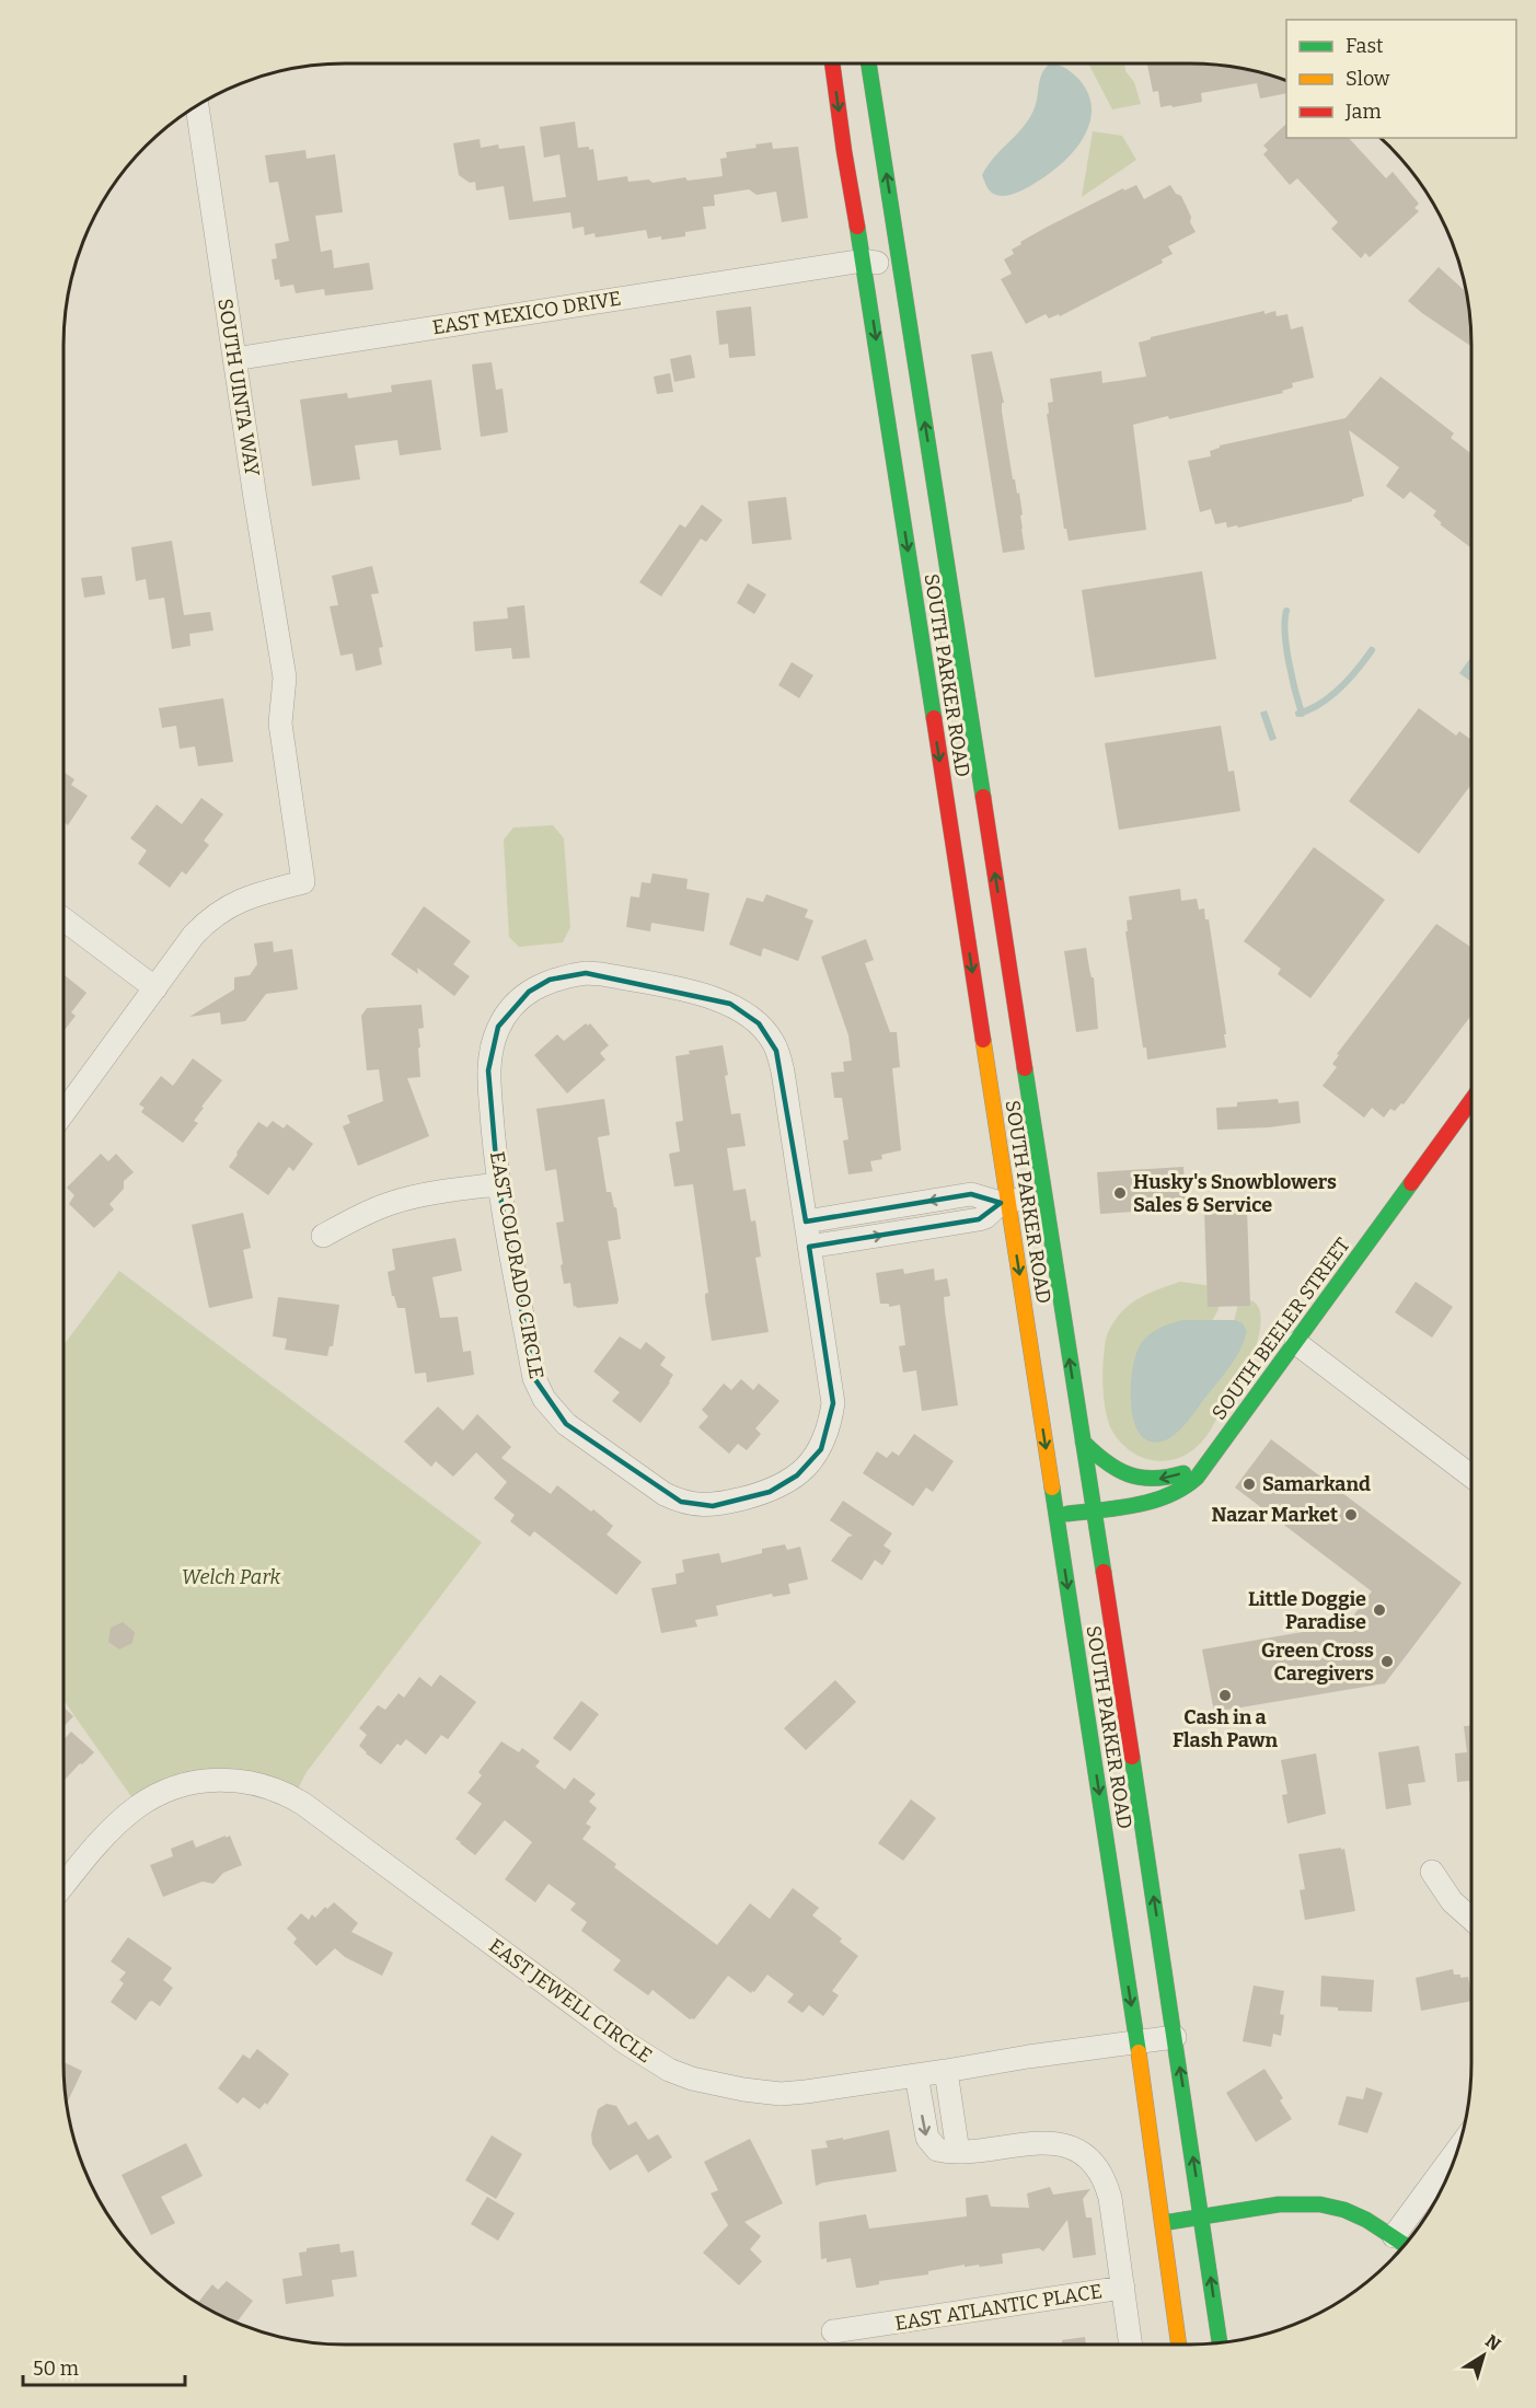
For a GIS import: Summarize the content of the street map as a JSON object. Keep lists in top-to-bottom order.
{
  "streets": {
    "main road": ["SOUTH PARKER ROAD", "SOUTH BEELER STREET"],
    "street": [
      "EAST MEXICO DRIVE",
      "SOUTH UINTA WAY",
      "EAST COLORADO CIRCLE",
      "EAST JEWELL CIRCLE",
      "EAST ATLANTIC PLACE"
    ]
  },
  "crossings": [
    ["EAST MEXICO DRIVE", "SOUTH UINTA WAY"],
    ["EAST MEXICO DRIVE", "SOUTH PARKER ROAD"],
    ["SOUTH PARKER ROAD", "SOUTH BEELER STREET"],
    ["SOUTH PARKER ROAD", "EAST JEWELL CIRCLE"]
  ],
  "parks": ["Welch Park"],
  "places": [
    "Husky's Snowblowers Sales & Service",
    "Samarkand",
    "Nazar Market",
    "Little Doggie Paradise",
    "Green Cross Caregivers",
    "Cash in a Flash Pawn"
  ],
  "legend": ["Fast", "Slow", "Jam"],
  "scale_bar": "50 m",
  "north": "top right"
}
